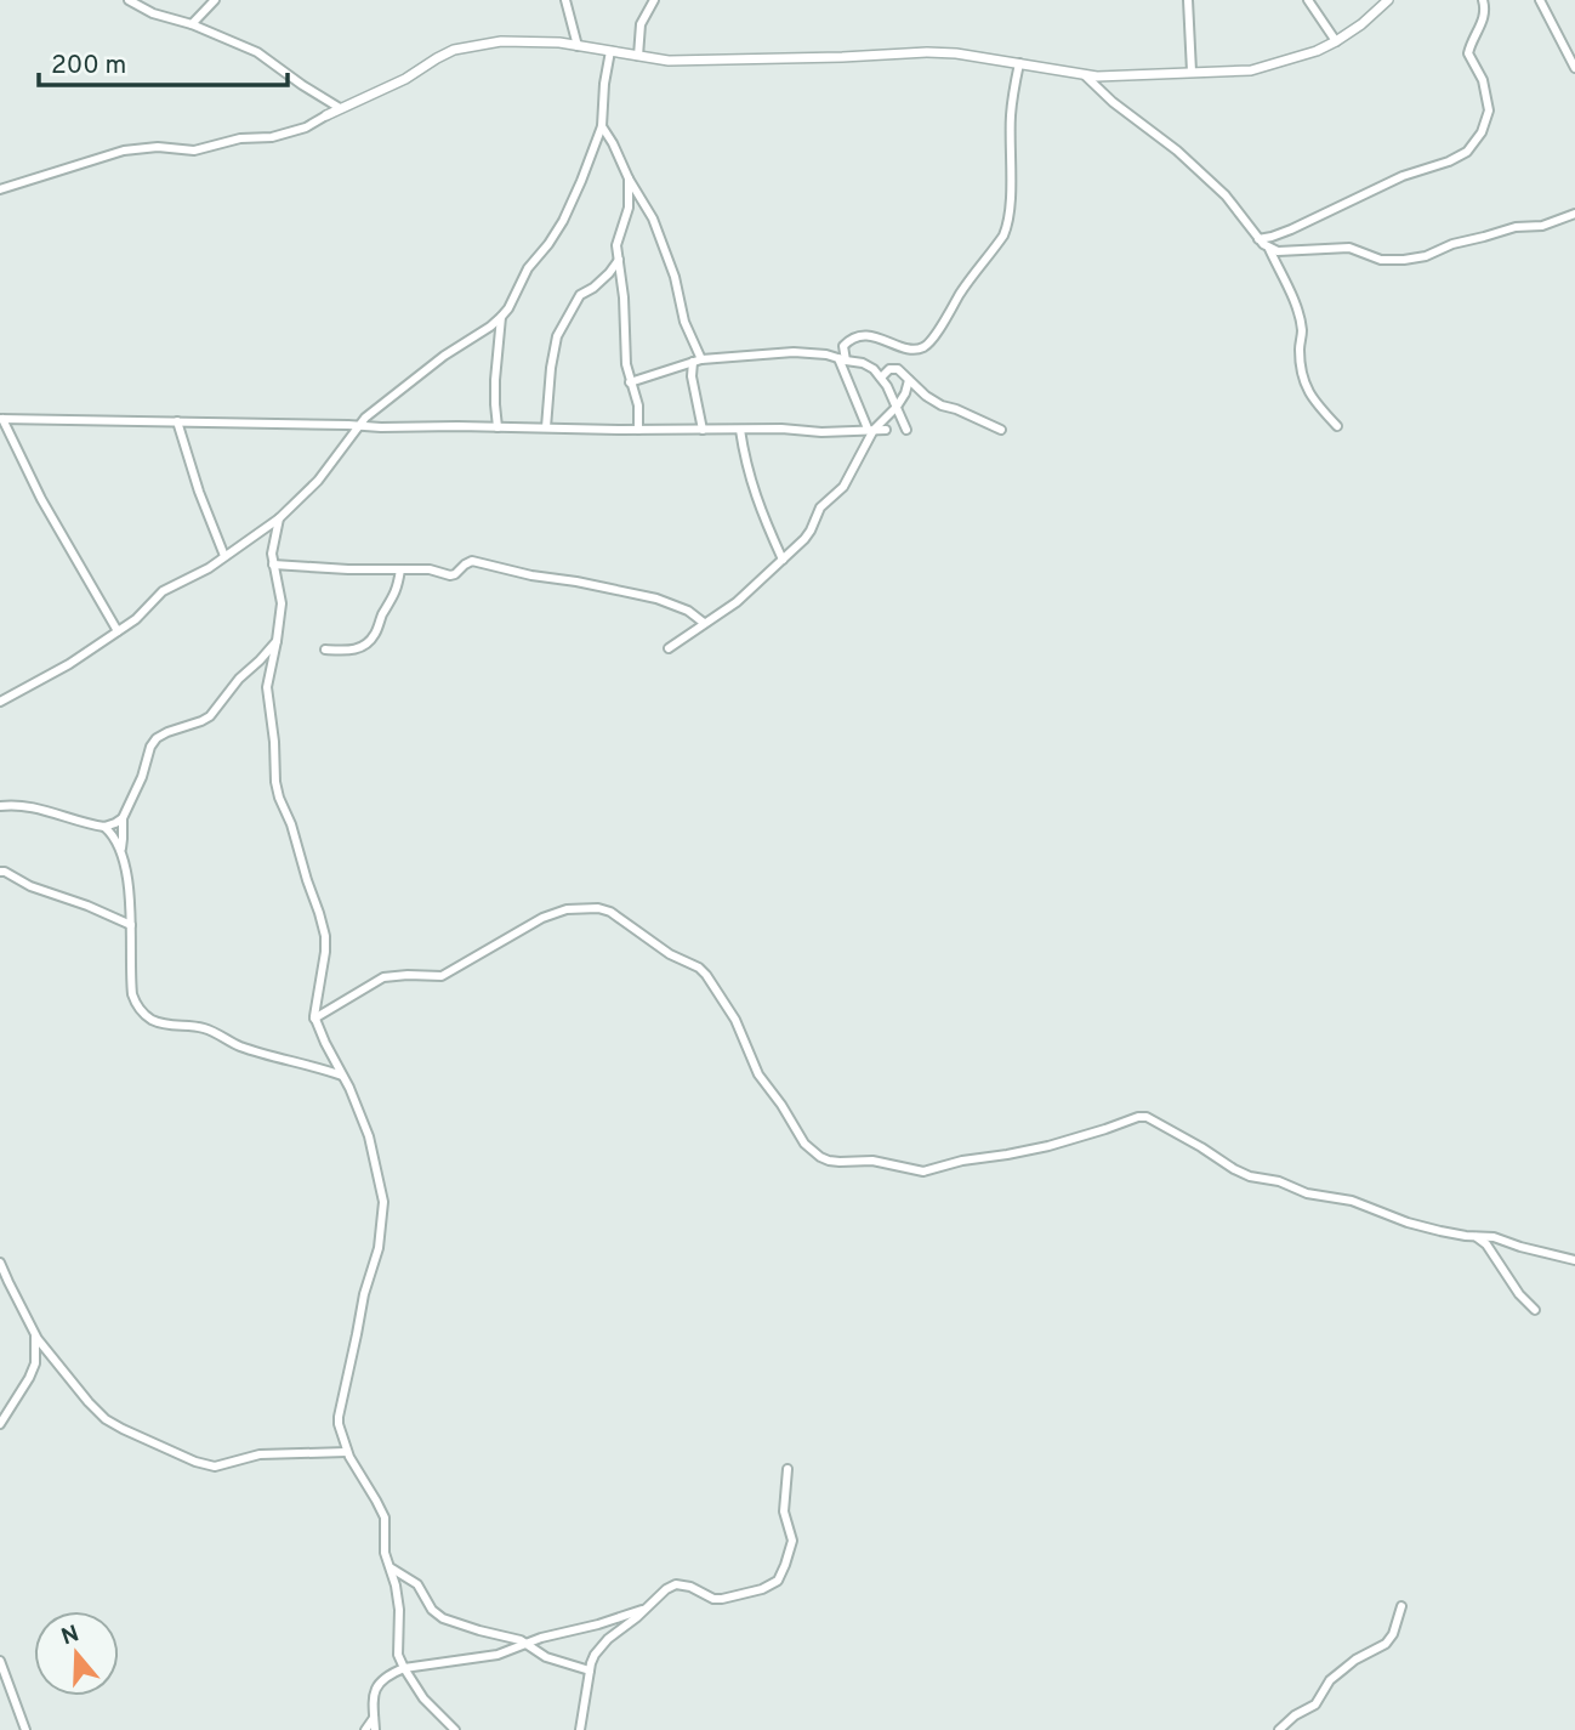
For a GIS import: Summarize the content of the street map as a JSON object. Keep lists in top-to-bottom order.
{
  "scale_bar": "200 m",
  "north": "top"
}
